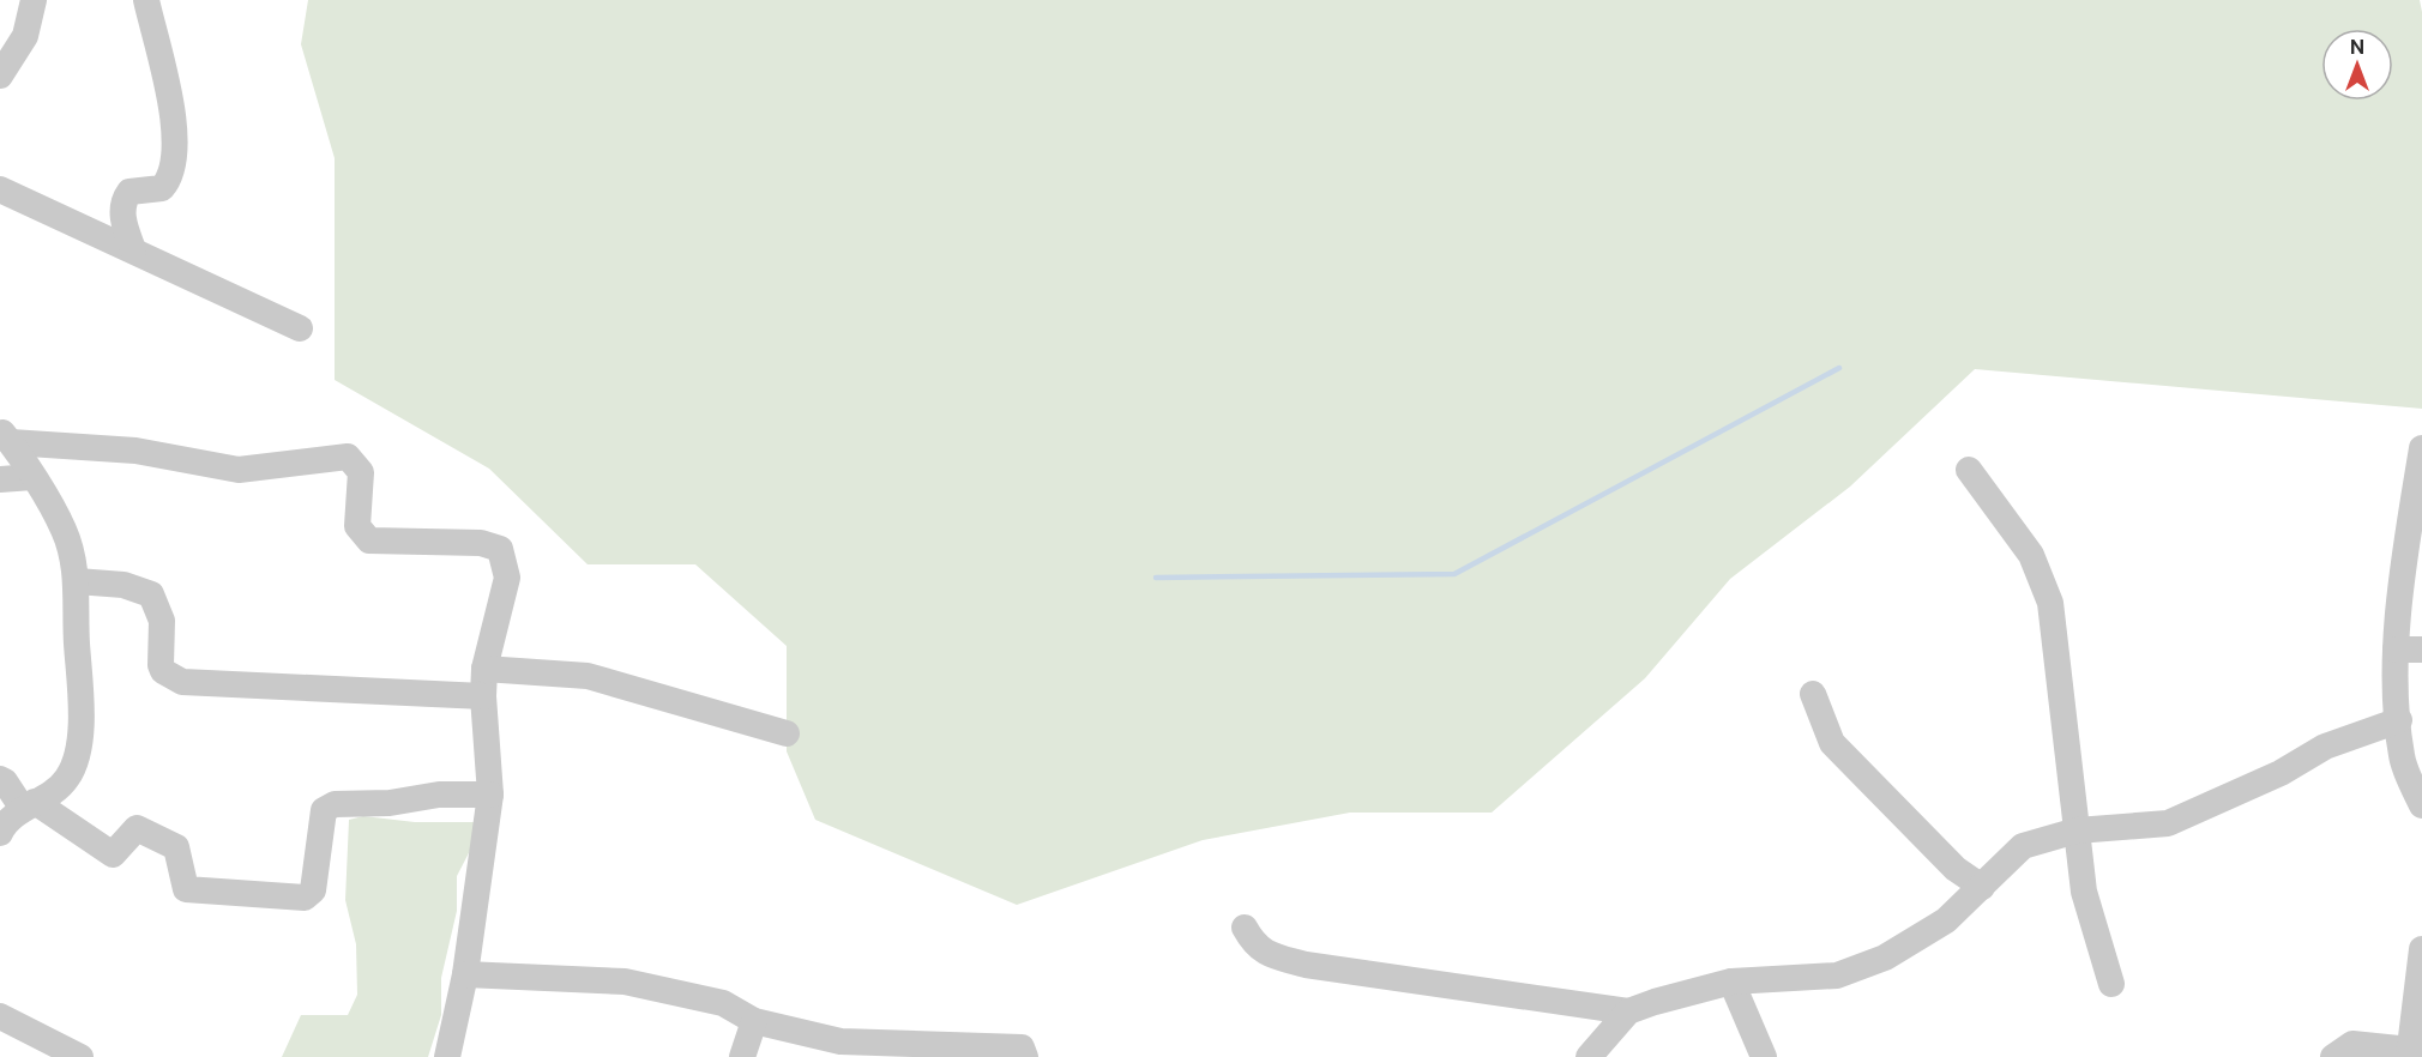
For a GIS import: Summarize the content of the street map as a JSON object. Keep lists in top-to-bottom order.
{
  "north": "top"
}
